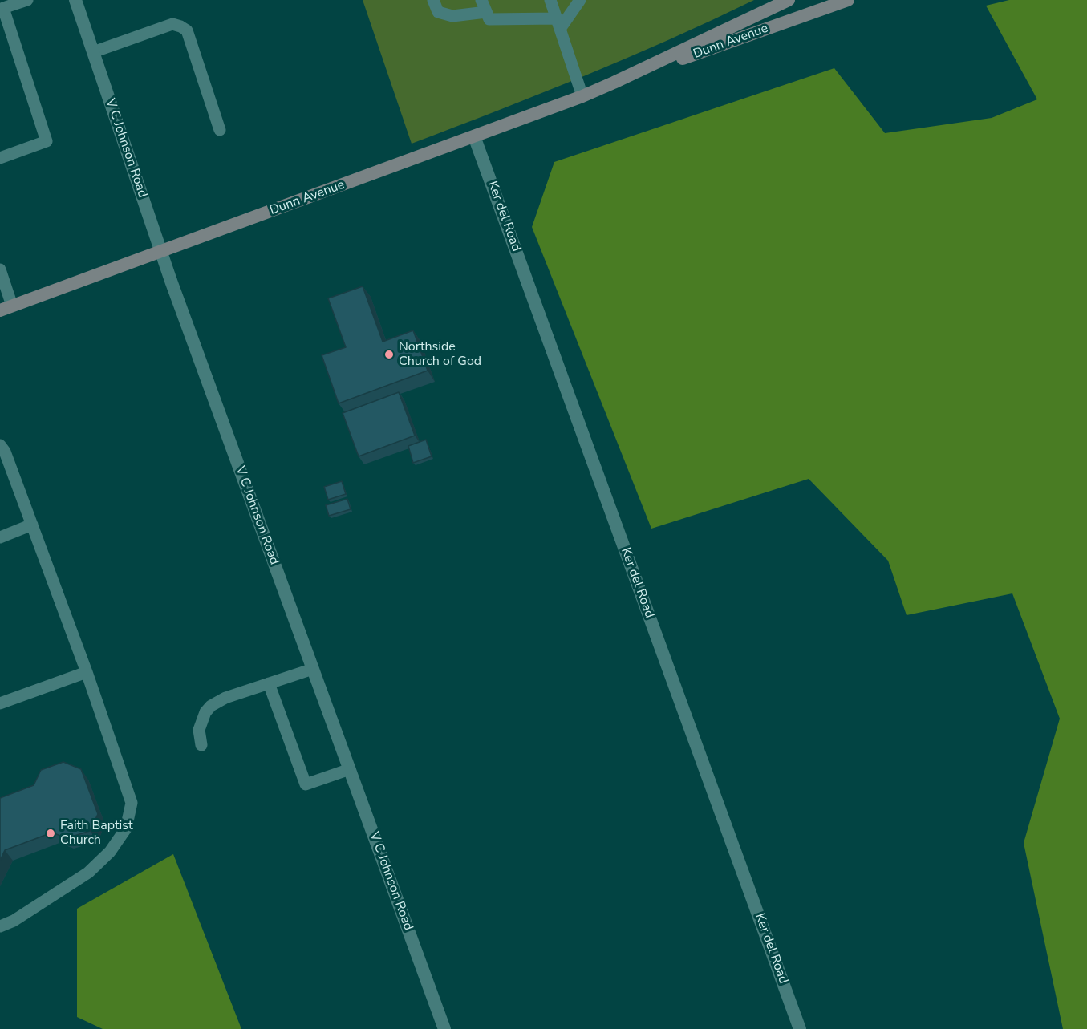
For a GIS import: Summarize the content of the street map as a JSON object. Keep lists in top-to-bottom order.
{
  "streets": {
    "main road": ["Dunn Avenue"],
    "street": ["V C Johnson Road", "Ker del Road"]
  },
  "crossings": [
    ["Dunn Avenue", "V C Johnson Road"],
    ["Dunn Avenue", "Ker del Road"]
  ],
  "places": ["Northside Church of God", "Faith Baptist Church"]
}
